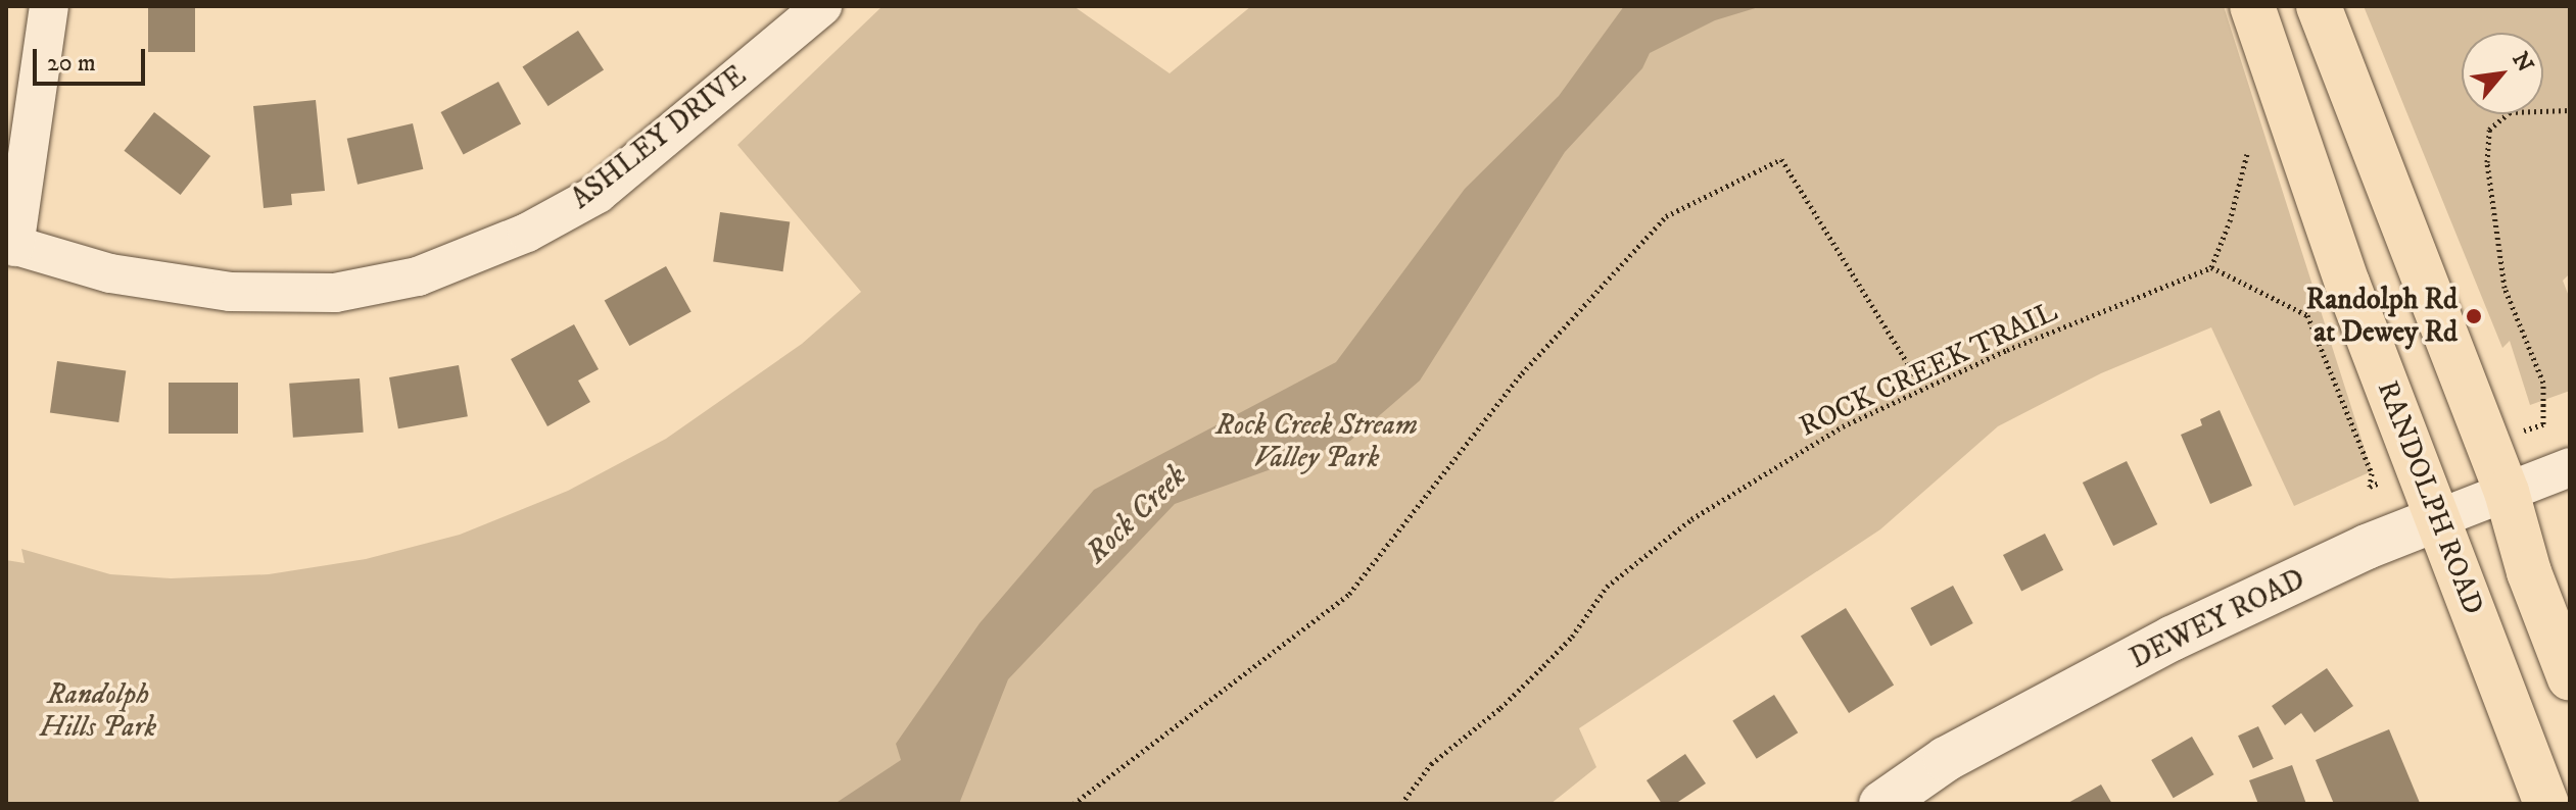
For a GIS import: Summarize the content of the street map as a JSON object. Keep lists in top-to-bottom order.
{
  "streets": {
    "main road": ["RANDOLPH ROAD"],
    "street": ["ASHLEY DRIVE", "DEWEY ROAD"],
    "path": ["ROCK CREEK TRAIL"]
  },
  "crossings": [
    ["RANDOLPH ROAD", "DEWEY ROAD"]
  ],
  "water": ["Rock Creek"],
  "parks": ["Rock Creek Stream Valley Park", "Randolph Hills Park"],
  "places": ["Randolph Rd at Dewey Rd"],
  "scale_bar": "20 m",
  "north": "top right"
}
